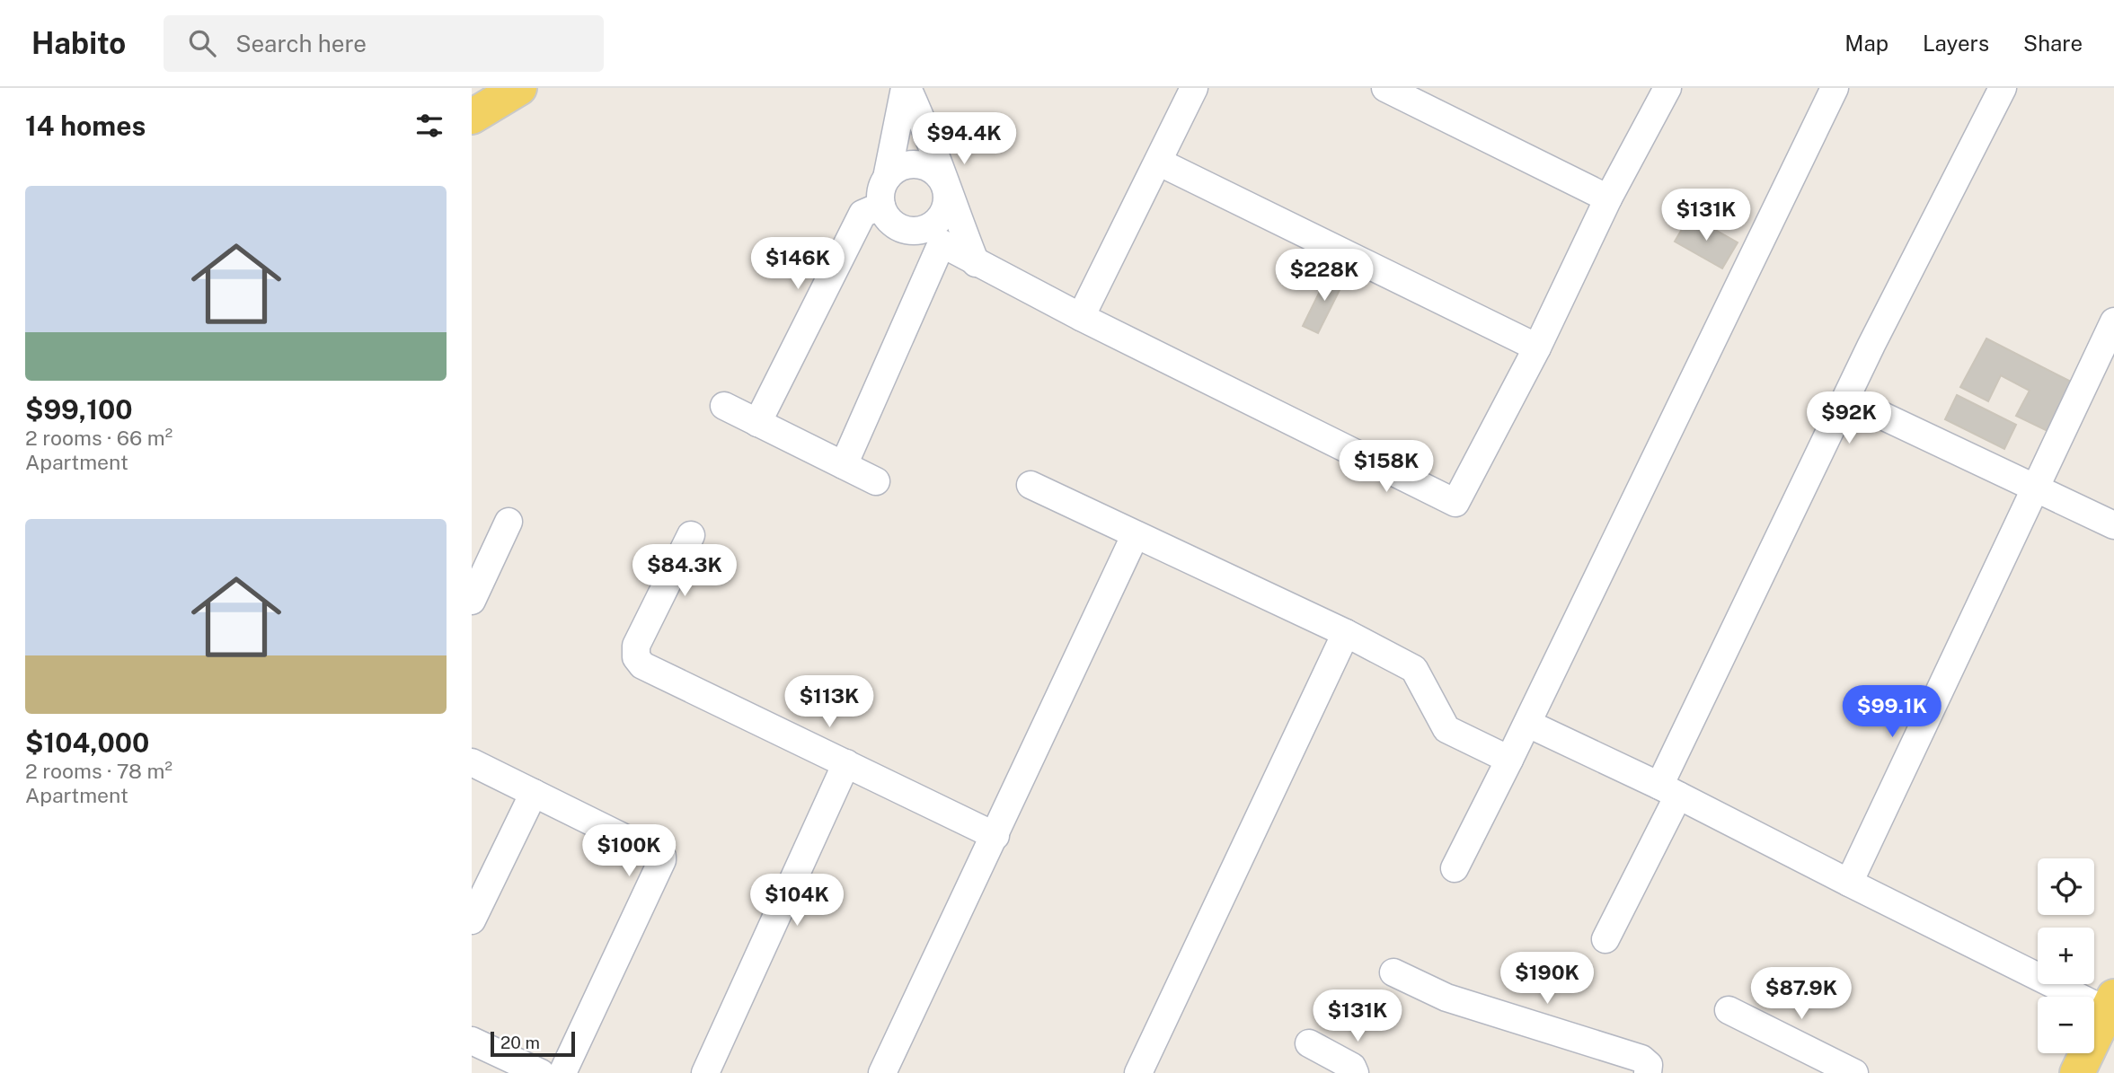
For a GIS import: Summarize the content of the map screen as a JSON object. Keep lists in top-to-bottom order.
{
  "scale_bar": "20 m",
  "page": {
    "header": "Habito",
    "search": "Search here",
    "nav": ["Map", "Layers", "Share"],
    "heading": "14 homes",
    "price": [
      "$94.4K",
      "$131K",
      "$146K",
      "$228K",
      "$92K",
      "$158K",
      "$84.3K",
      "$113K",
      "$99.1K",
      "$100K",
      "$104K",
      "$190K",
      "$87.9K",
      "$131K"
    ],
    "list": [
      {
        "name": "$99,100",
        "note": "2 rooms · 66 m² · Apartment"
      },
      {
        "name": "$104,000",
        "note": "2 rooms · 78 m² · Apartment"
      }
    ],
    "map_buttons": ["+", "−"],
    "scale": "20 m"
  }
}
